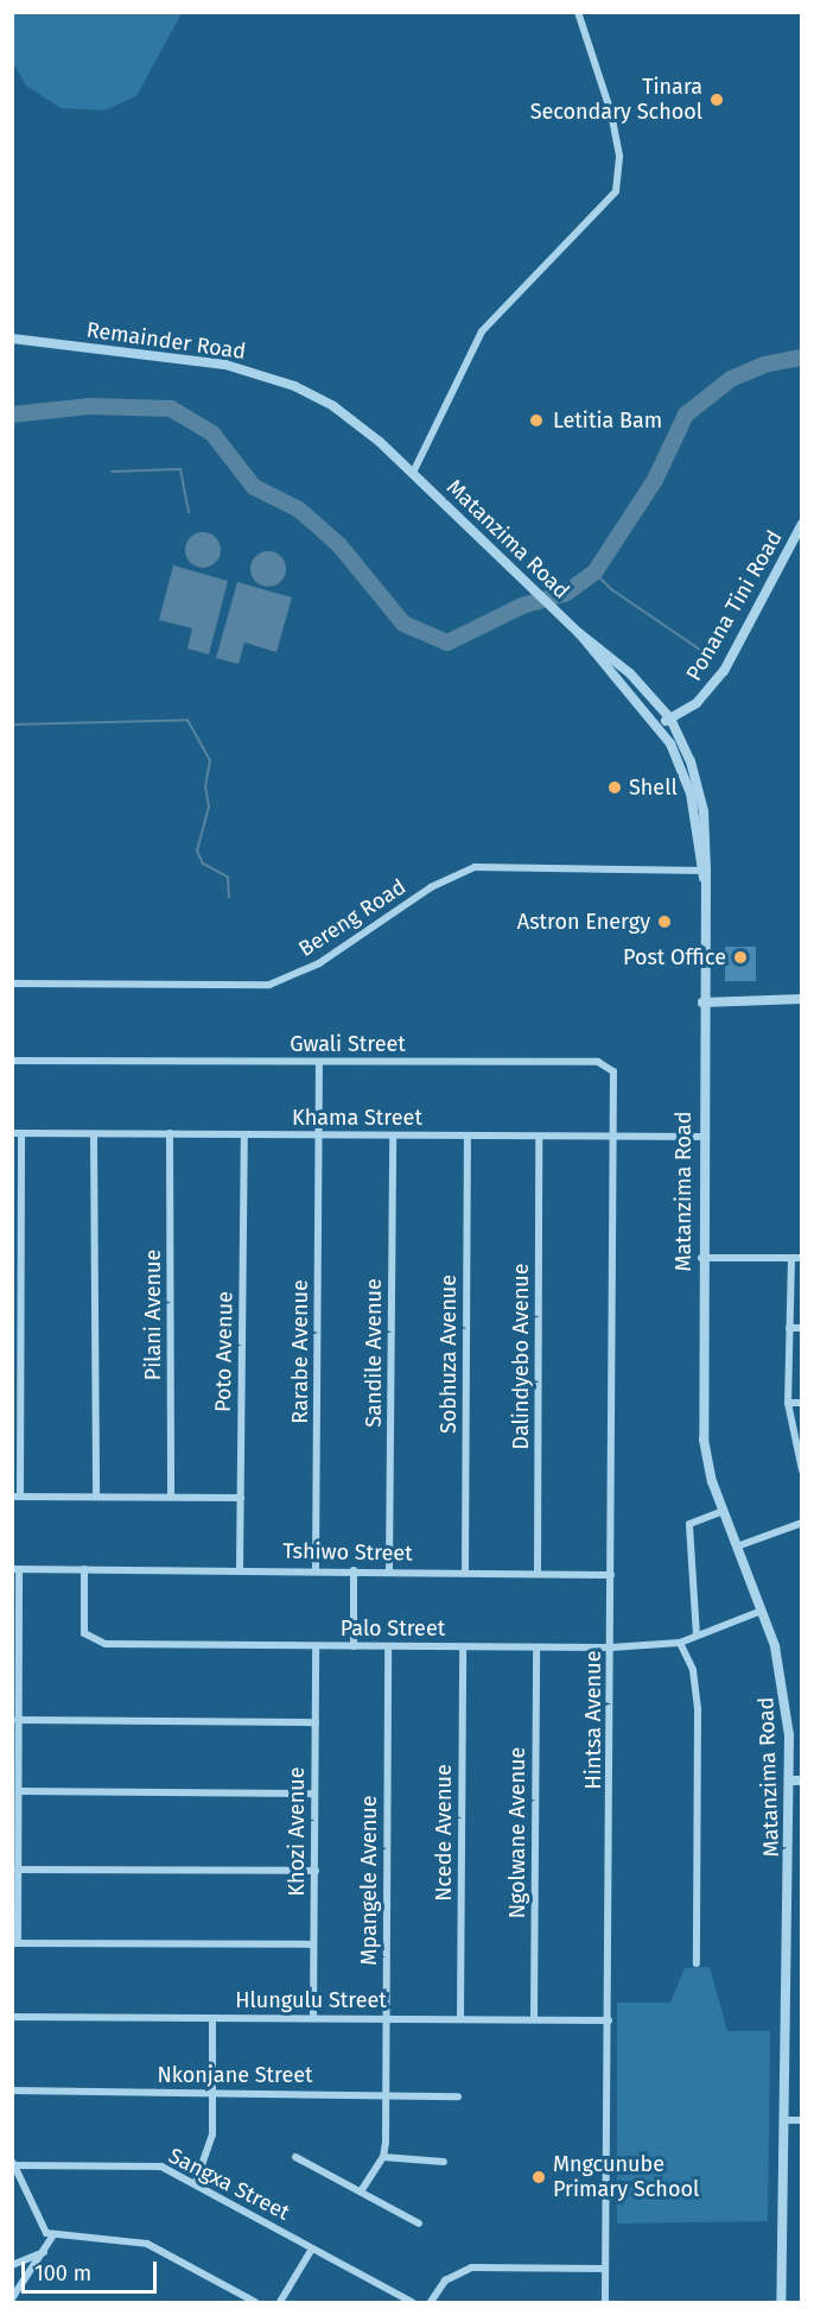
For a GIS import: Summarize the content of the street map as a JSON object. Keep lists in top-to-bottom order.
{
  "streets": {
    "street": [
      "Remainder Road",
      "Matanzima Road",
      "Ponana Tini Road",
      "Bereng Road",
      "Gwali Street",
      "Khama Street",
      "Pilani Avenue",
      "Poto Avenue",
      "Rarabe Avenue",
      "Sandile Avenue",
      "Sobhuza Avenue",
      "Dalindyebo Avenue",
      "Tshiwo Street",
      "Palo Street",
      "Hintsa Avenue",
      "Khozi Avenue",
      "Ncede Avenue",
      "Ngolwane Avenue",
      "Mpangele Avenue",
      "Hlungulu Street",
      "Nkonjane Street",
      "Sangxa Street"
    ]
  },
  "crossings": [
    ["Remainder Road", "Matanzima Road"],
    ["Matanzima Road", "Ponana Tini Road"],
    ["Matanzima Road", "Bereng Road"],
    ["Matanzima Road", "Khama Street"],
    ["Matanzima Road", "Palo Street"],
    ["Gwali Street", "Khama Street"],
    ["Gwali Street", "Rarabe Avenue"],
    ["Gwali Street", "Hintsa Avenue"],
    ["Khama Street", "Pilani Avenue"],
    ["Khama Street", "Poto Avenue"],
    ["Khama Street", "Rarabe Avenue"],
    ["Khama Street", "Sandile Avenue"],
    ["Khama Street", "Sobhuza Avenue"],
    ["Khama Street", "Dalindyebo Avenue"],
    ["Khama Street", "Hintsa Avenue"],
    ["Poto Avenue", "Tshiwo Street"],
    ["Rarabe Avenue", "Tshiwo Street"],
    ["Sandile Avenue", "Tshiwo Street"],
    ["Sobhuza Avenue", "Tshiwo Street"],
    ["Dalindyebo Avenue", "Tshiwo Street"],
    ["Tshiwo Street", "Palo Street"],
    ["Tshiwo Street", "Hintsa Avenue"],
    ["Palo Street", "Hintsa Avenue"],
    ["Palo Street", "Khozi Avenue"],
    ["Palo Street", "Ncede Avenue"],
    ["Palo Street", "Ngolwane Avenue"],
    ["Palo Street", "Mpangele Avenue"],
    ["Hintsa Avenue", "Hlungulu Street"],
    ["Khozi Avenue", "Hlungulu Street"],
    ["Ncede Avenue", "Hlungulu Street"],
    ["Ngolwane Avenue", "Hlungulu Street"],
    ["Mpangele Avenue", "Hlungulu Street"],
    ["Mpangele Avenue", "Nkonjane Street"]
  ],
  "places": [
    "Tinara Secondary School",
    "Letitia Bam",
    "Shell",
    "Astron Energy",
    "Post Office",
    "Mngcunube Primary School"
  ],
  "scale_bar": "100 m"
}
